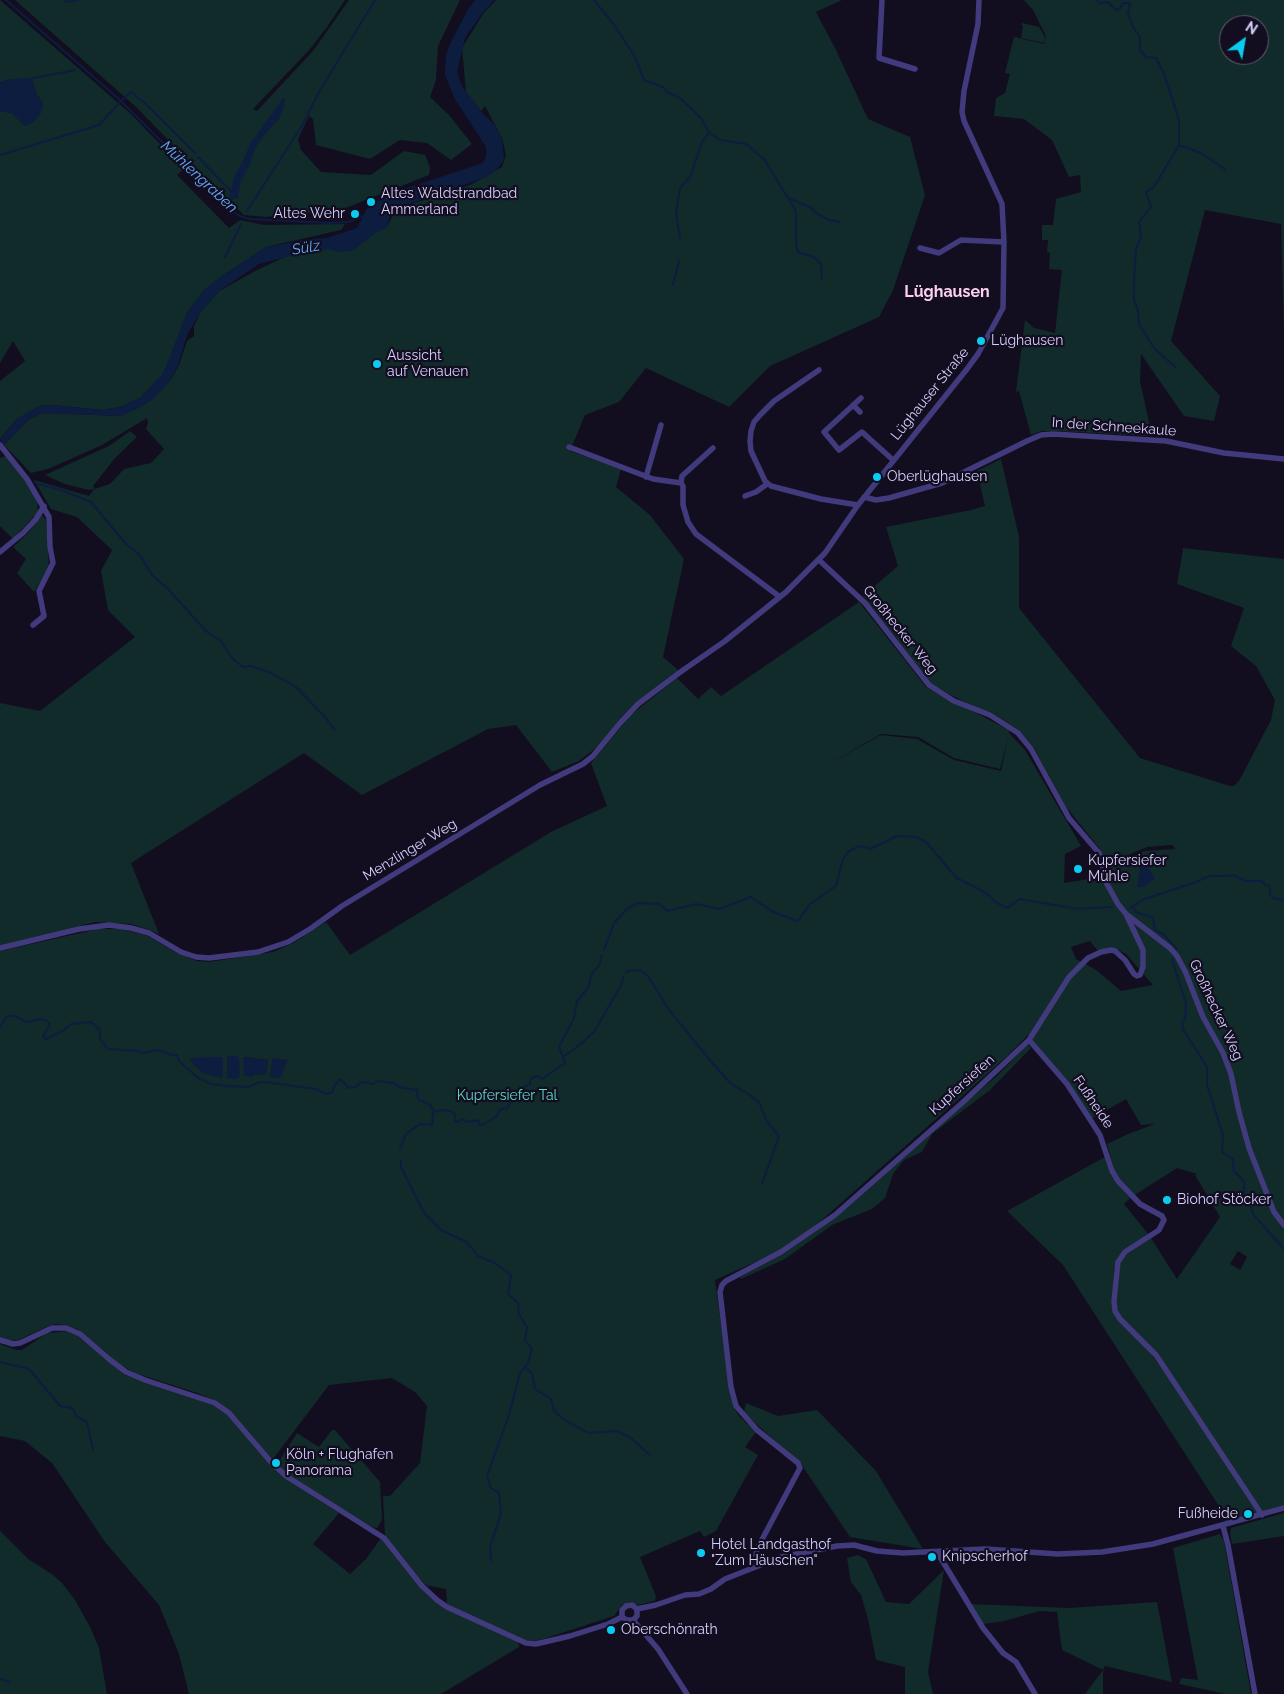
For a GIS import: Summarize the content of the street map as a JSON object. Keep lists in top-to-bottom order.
{
  "streets": {
    "street": [
      "Lüghauser Straße",
      "In der Schneekaule",
      "Großhecker Weg",
      "Menzlinger Weg",
      "Kupfersiefen",
      "Fußheide"
    ]
  },
  "crossings": [
    ["Lüghauser Straße", "In der Schneekaule"],
    ["Lüghauser Straße", "Großhecker Weg"],
    ["Lüghauser Straße", "Menzlinger Weg"],
    ["Großhecker Weg", "Kupfersiefen"],
    ["Kupfersiefen", "Fußheide"]
  ],
  "districts": ["Lüghausen"],
  "water": ["Mühlengraben", "Sülz"],
  "parks": ["Kupfersiefer Tal"],
  "places": [
    "Altes Waldstrandbad Ammerland",
    "Altes Wehr",
    "Lüghausen",
    "Aussicht auf Venauen",
    "Oberlüghausen",
    "Kupfersiefer Mühle",
    "Biohof Stöcker",
    "Köln + Flughafen Panorama",
    "Fußheide",
    "Hotel Landgasthof \"Zum Häuschen\"",
    "Knipscherhof",
    "Oberschönrath"
  ],
  "north": "top right"
}
